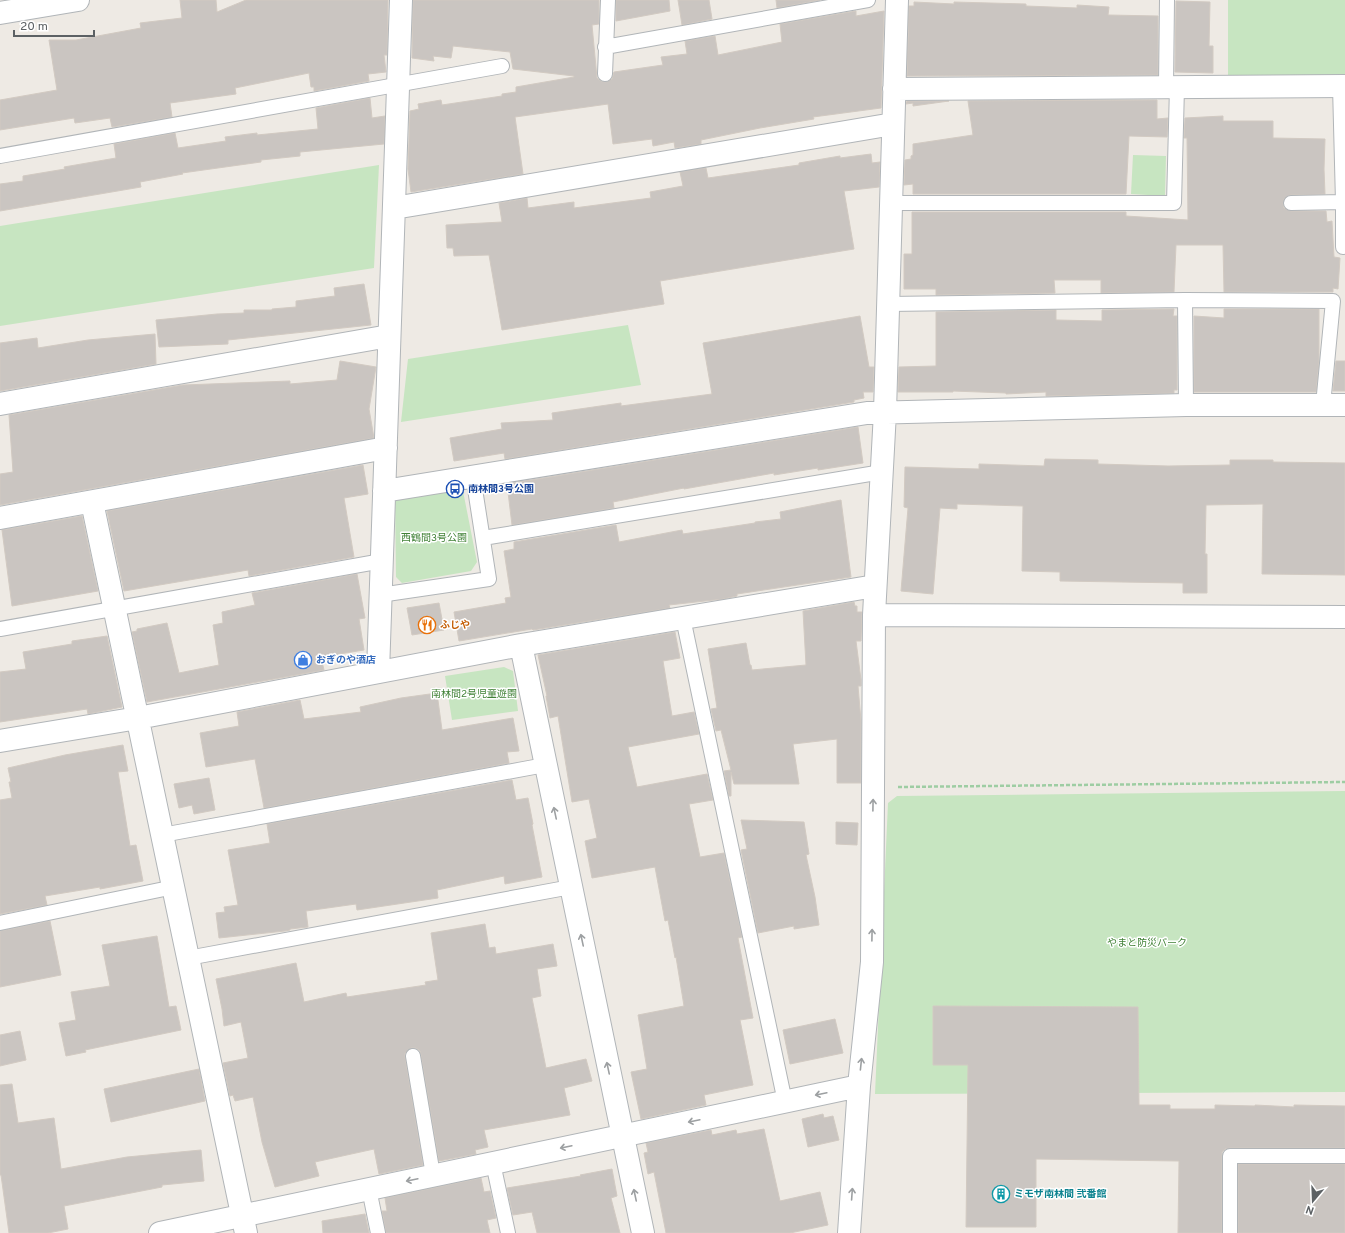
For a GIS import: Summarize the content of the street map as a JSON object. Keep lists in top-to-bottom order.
{
  "parks": ["西鶴間3号公園", "南林間2号児童遊園", "やまと防災パーク"],
  "places": {
    "bus stop": ["南林間3号公園"],
    "restaurant": ["ふじや"],
    "shop": ["おぎのや酒店"],
    "building": ["ミモザ南林間 弐番館"]
  },
  "scale_bar": "20 m",
  "north": "bottom"
}
